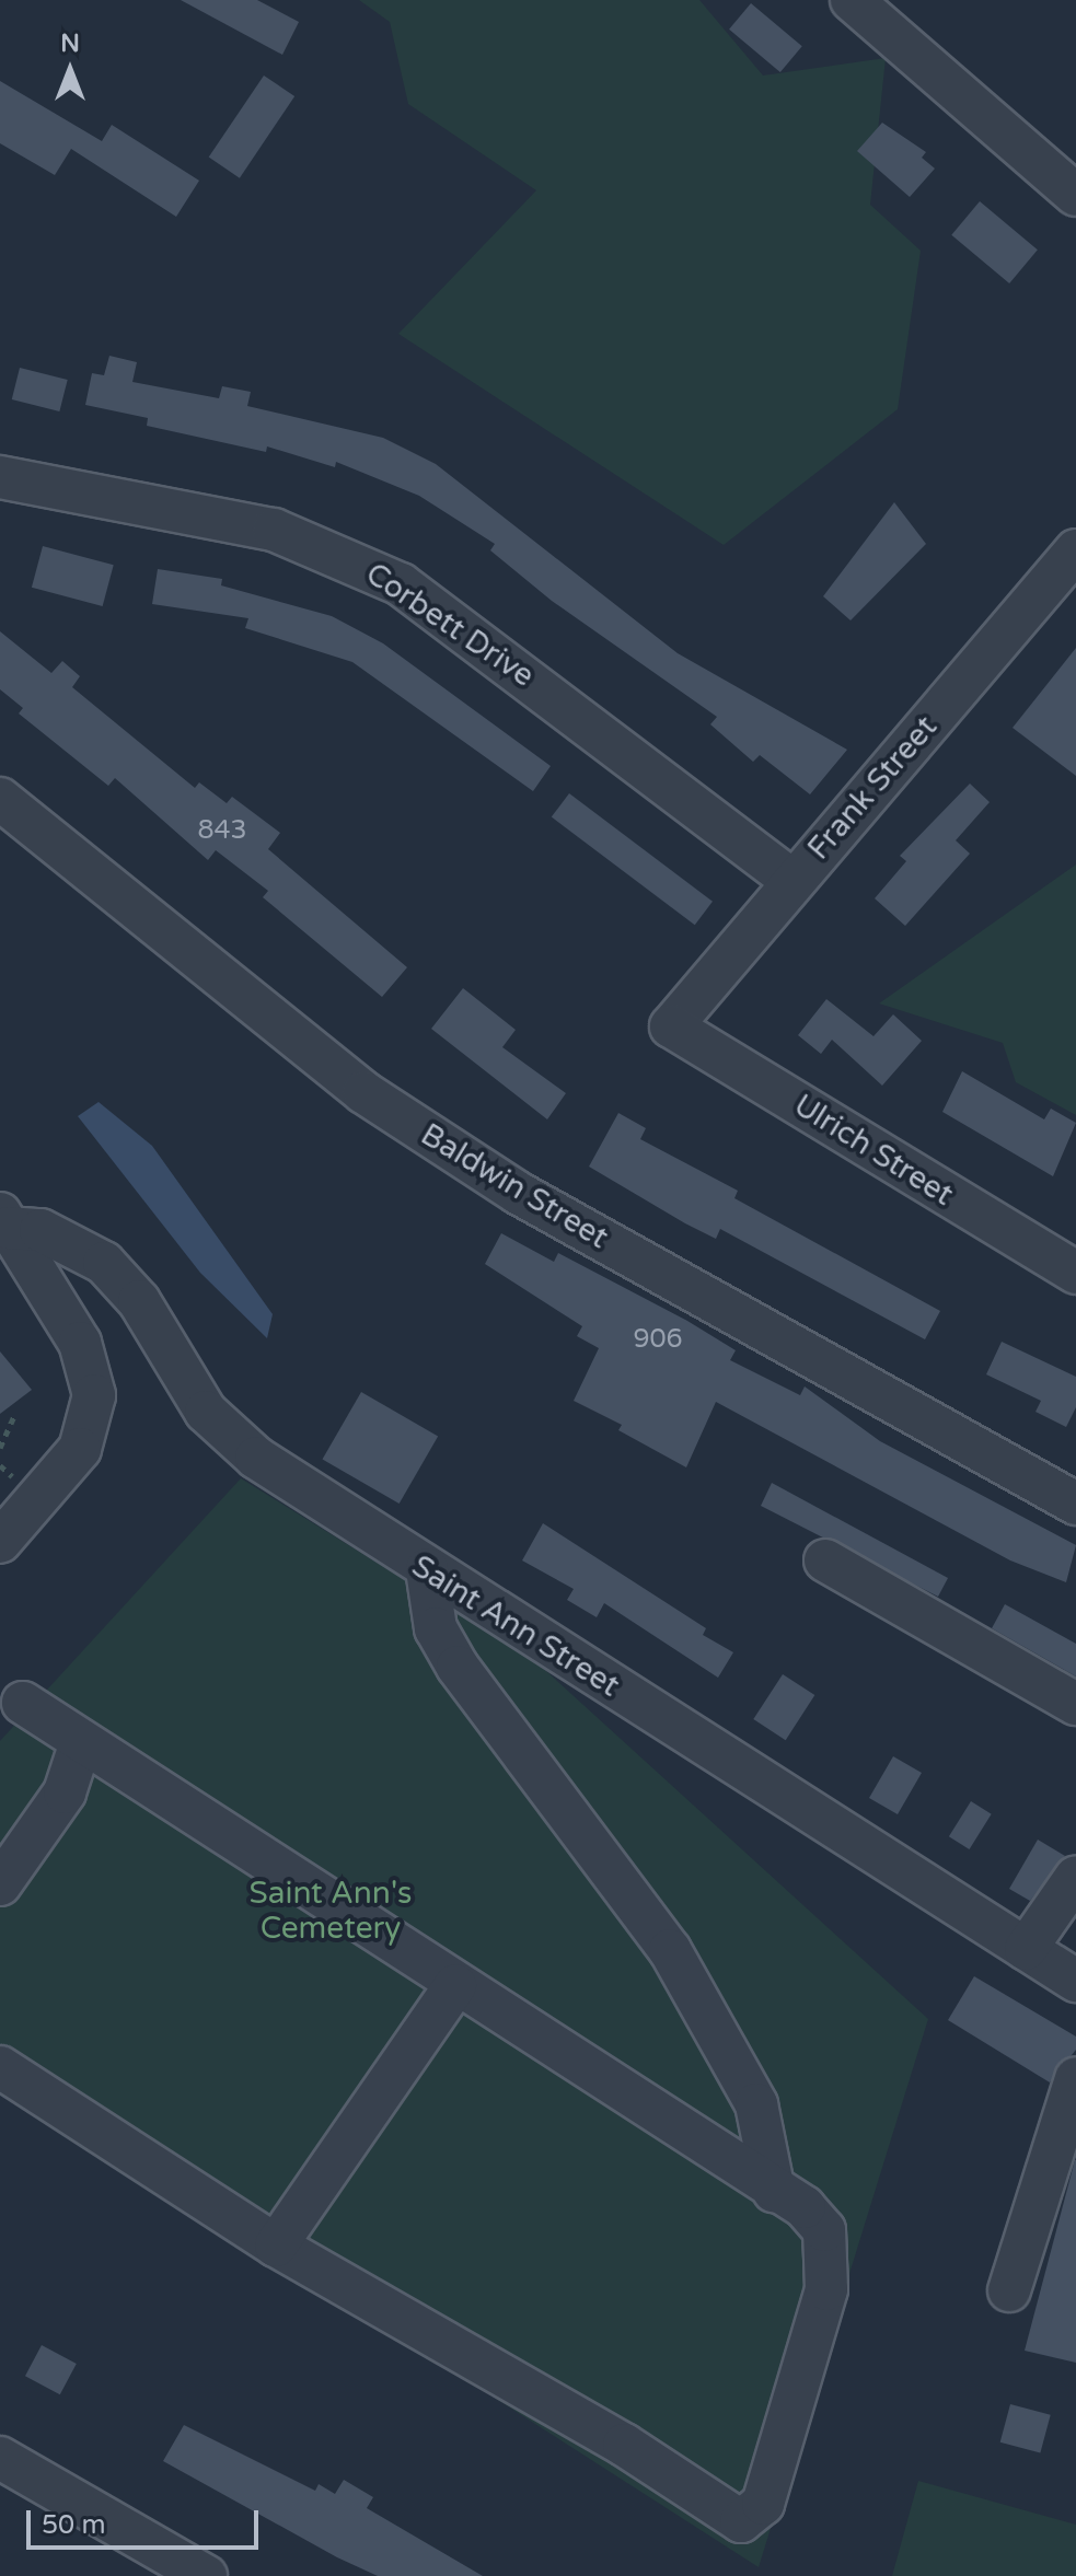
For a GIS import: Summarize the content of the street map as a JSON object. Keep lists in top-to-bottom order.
{
  "streets": {
    "street": [
      "Corbett Drive",
      "Frank Street",
      "Ulrich Street",
      "Baldwin Street",
      "Saint Ann Street"
    ]
  },
  "crossings": [
    ["Corbett Drive", "Frank Street"],
    ["Frank Street", "Ulrich Street"]
  ],
  "parks": ["Saint Ann's Cemetery"],
  "house_numbers": ["843", "906"],
  "scale_bar": "50 m",
  "north": "top"
}
